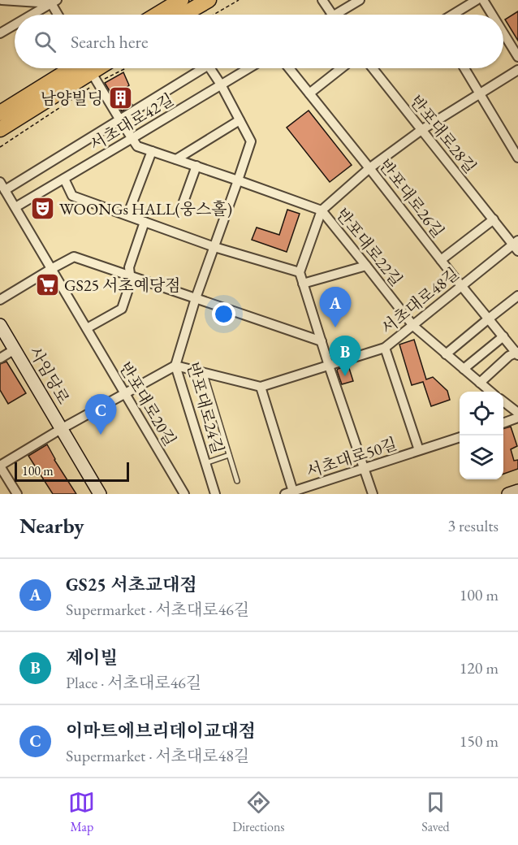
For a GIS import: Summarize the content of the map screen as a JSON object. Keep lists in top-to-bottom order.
{
  "streets": {
    "main road": ["사임당로"],
    "street": [
      "서초대로42길",
      "반포대로28길",
      "반포대로26길",
      "반포대로22길",
      "서초대로48길",
      "반포대로20길",
      "반포대로24길",
      "서초대로50길"
    ]
  },
  "crossings": [
    ["서초대로42길", "반포대로22길"],
    ["서초대로42길", "반포대로20길"],
    ["서초대로42길", "반포대로24길"],
    ["반포대로28길", "서초대로48길"],
    ["반포대로26길", "서초대로48길"],
    ["반포대로22길", "서초대로48길"],
    ["반포대로22길", "반포대로20길"],
    ["반포대로22길", "반포대로24길"],
    ["서초대로48길", "서초대로50길"]
  ],
  "places": {
    "building": ["남양빌딩"],
    "theatre": ["WOONGs HALL(웅스홀)"],
    "supermarket": ["GS25 서초예당점"]
  },
  "scale_bar": "100 m",
  "page": {
    "search": "Search here",
    "pins": ["A", "B", "C"],
    "scale": "100 m",
    "heading": ["Nearby", "3 results"],
    "list": [
      {
        "mark": "A",
        "name": "GS25 서초교대점",
        "note": "Supermarket · 서초대로46길",
        "value": "100 m"
      },
      {
        "mark": "B",
        "name": "제이빌",
        "note": "Place · 서초대로46길",
        "value": "120 m"
      },
      {
        "mark": "C",
        "name": "이마트에브리데이교대점",
        "note": "Supermarket · 서초대로48길",
        "value": "150 m"
      }
    ],
    "nav": ["Map", "Directions", "Saved"]
  }
}
